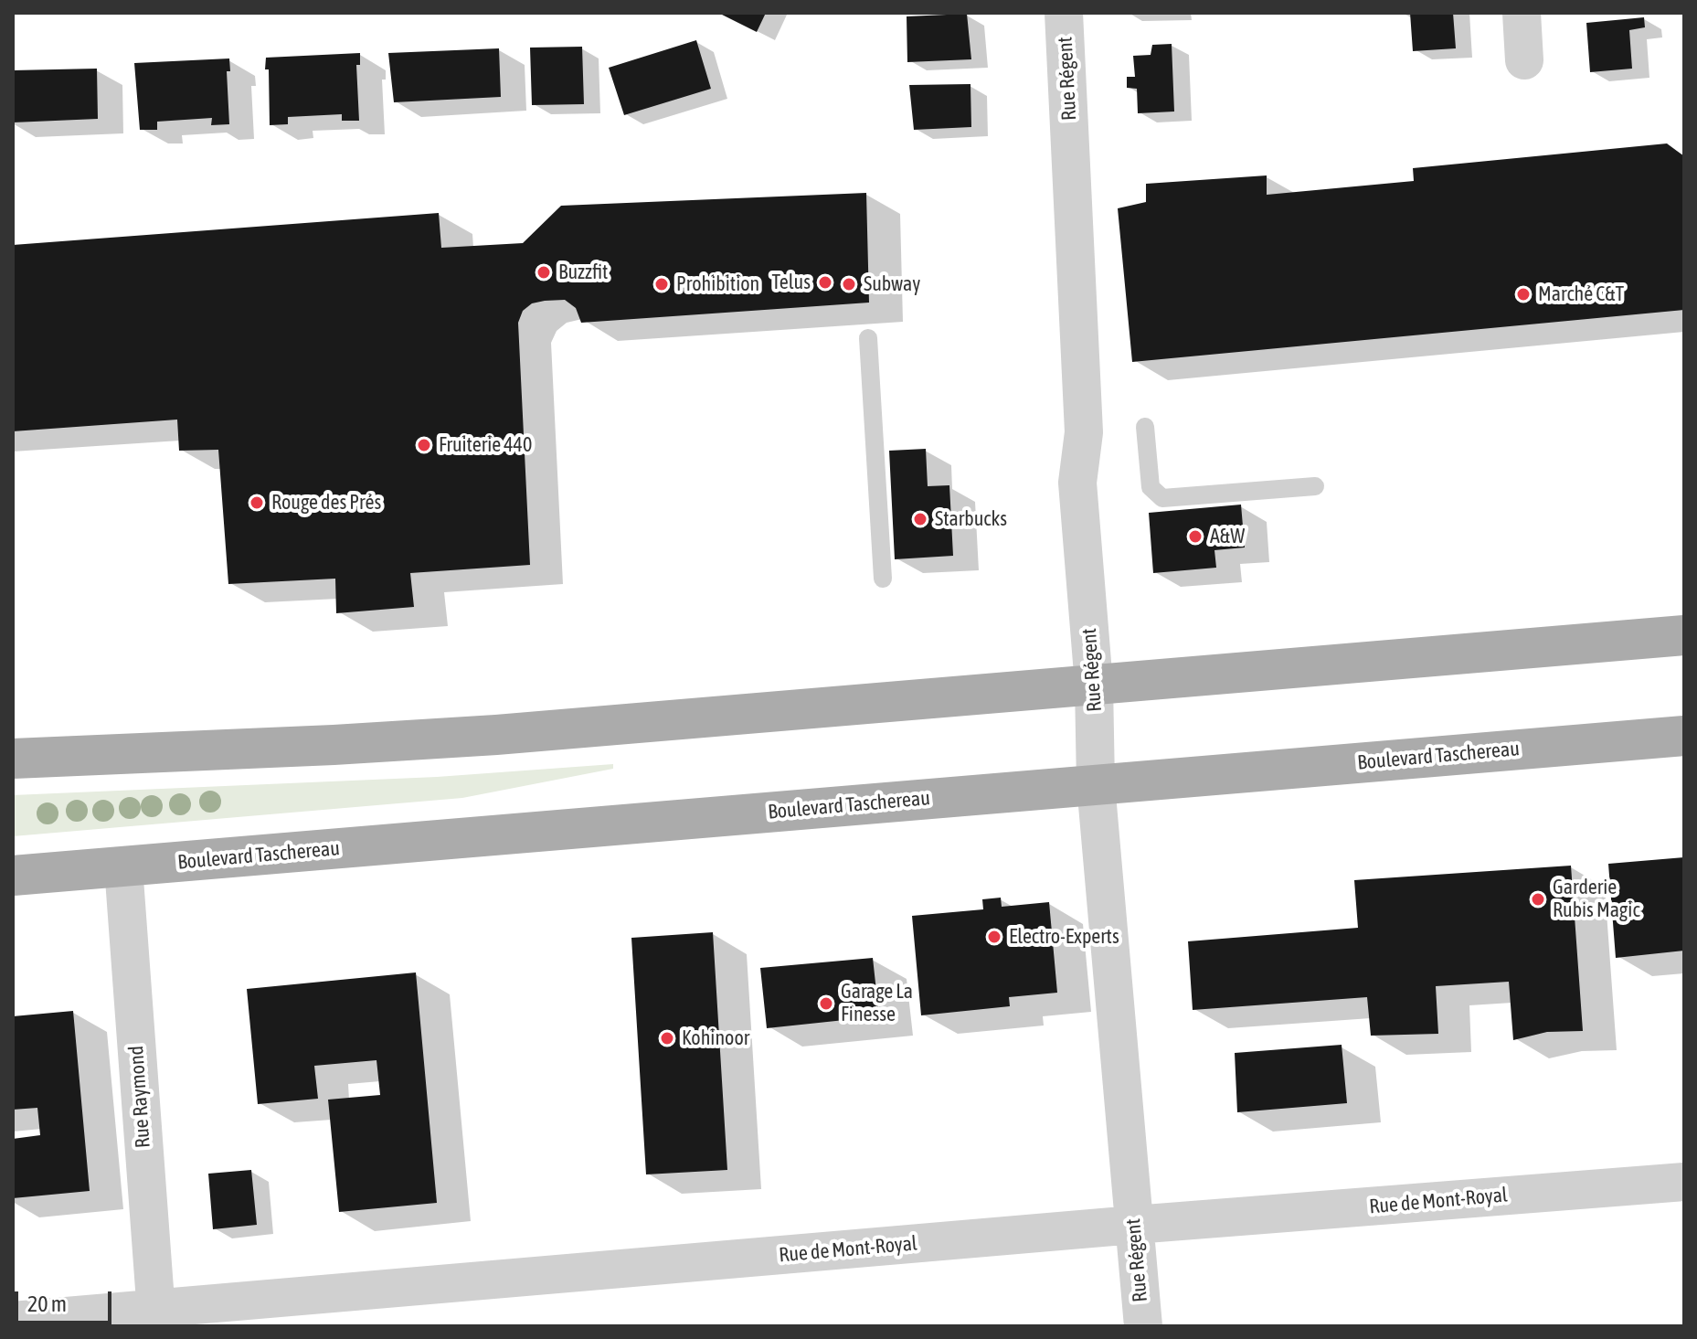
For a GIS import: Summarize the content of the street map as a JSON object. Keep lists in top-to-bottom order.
{
  "streets": {
    "main road": ["Boulevard Taschereau"],
    "street": ["Rue Régent", "Rue Raymond", "Rue de Mont-Royal"]
  },
  "crossings": [
    ["Rue Régent", "Boulevard Taschereau"],
    ["Rue Régent", "Rue de Mont-Royal"],
    ["Boulevard Taschereau", "Rue Raymond"],
    ["Rue Raymond", "Rue de Mont-Royal"]
  ],
  "places": [
    "Buzzfit",
    "Telus",
    "Prohibition",
    "Subway",
    "Marché C&T",
    "Fruiterie 440",
    "Rouge des Prés",
    "Starbucks",
    "A&W",
    "Garderie Rubis Magic",
    "Electro-Experts",
    "Garage La Finesse",
    "Kohinoor"
  ],
  "scale_bar": "20 m"
}
